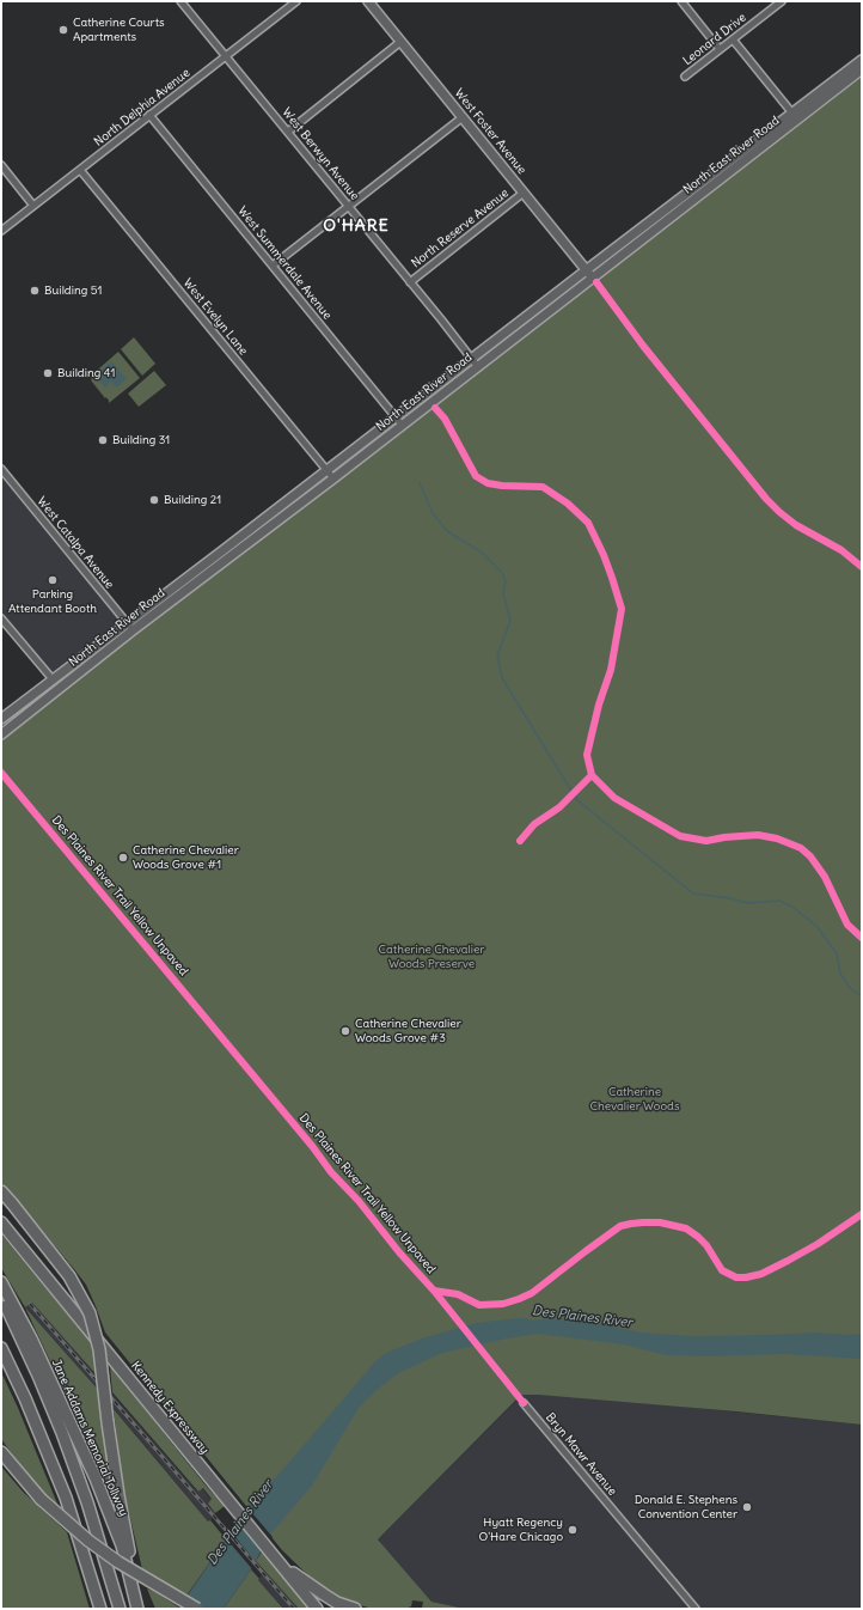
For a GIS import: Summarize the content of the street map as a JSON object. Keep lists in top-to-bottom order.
{
  "streets": {
    "highway": ["Kennedy Expressway", "Jane Addams Memorial Tollway"],
    "main road": ["West Foster Avenue", "North East River Road"],
    "street": [
      "Leonard Drive",
      "North Delphia Avenue",
      "West Berwyn Avenue",
      "North Reserve Avenue",
      "West Summerdale Avenue",
      "West Evelyn Lane",
      "West Catalpa Avenue",
      "Bryn Mawr Avenue"
    ],
    "cycle path": ["Des Plaines River Trail Yellow Unpaved"]
  },
  "crossings": [
    ["North Delphia Avenue", "West Berwyn Avenue"],
    ["North Delphia Avenue", "West Summerdale Avenue"],
    ["North Delphia Avenue", "West Evelyn Lane"],
    ["West Foster Avenue", "North East River Road"],
    ["West Foster Avenue", "North Reserve Avenue"],
    ["West Berwyn Avenue", "North East River Road"],
    ["West Berwyn Avenue", "North Reserve Avenue"],
    ["North East River Road", "West Summerdale Avenue"],
    ["North East River Road", "West Evelyn Lane"],
    ["North East River Road", "West Catalpa Avenue"]
  ],
  "districts": ["O'HARE"],
  "water": ["Des Plaines River"],
  "parks": ["Catherine Chevalier Woods Preserve", "Catherine Chevalier Woods"],
  "places": [
    "Catherine Courts Apartments",
    "Building 51",
    "Building 41",
    "Building 31",
    "Building 21",
    "Parking Attendant Booth",
    "Catherine Chevalier Woods Grove #1",
    "Catherine Chevalier Woods Grove #3",
    "Donald E. Stephens Convention Center",
    "Hyatt Regency O'Hare Chicago"
  ]
}
